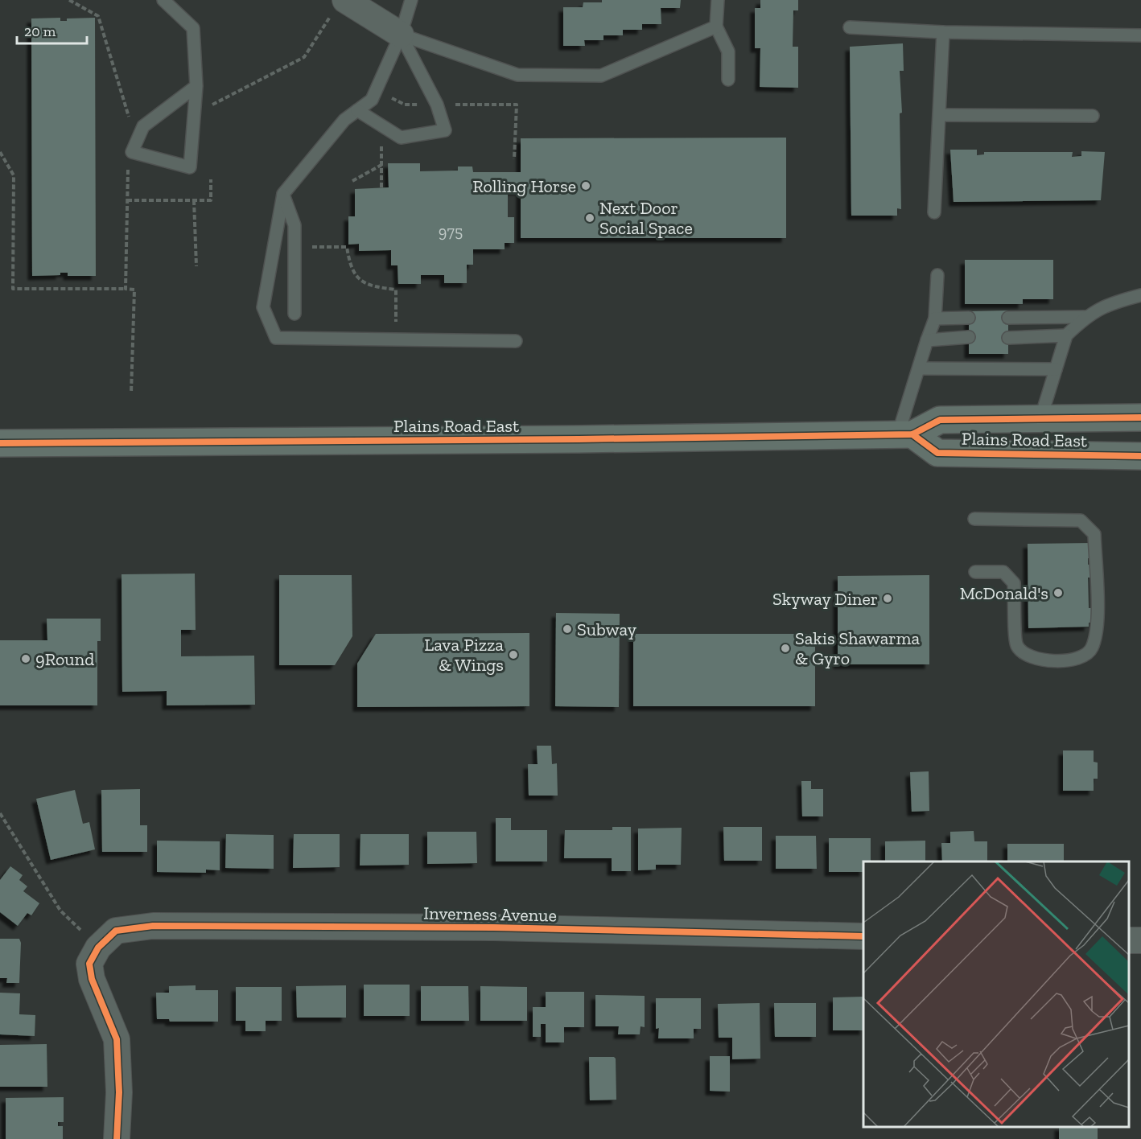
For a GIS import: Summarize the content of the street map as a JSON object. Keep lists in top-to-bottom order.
{
  "streets": {
    "main road": ["Plains Road East"],
    "street": ["Inverness Avenue"]
  },
  "places": [
    "Rolling Horse",
    "Next Door Social Space",
    "McDonald's",
    "Skyway Diner",
    "Subway",
    "Sakis Shawarma & Gyro",
    "Lava Pizza & Wings",
    "9Round"
  ],
  "house_numbers": ["975"],
  "scale_bar": "20 m"
}
